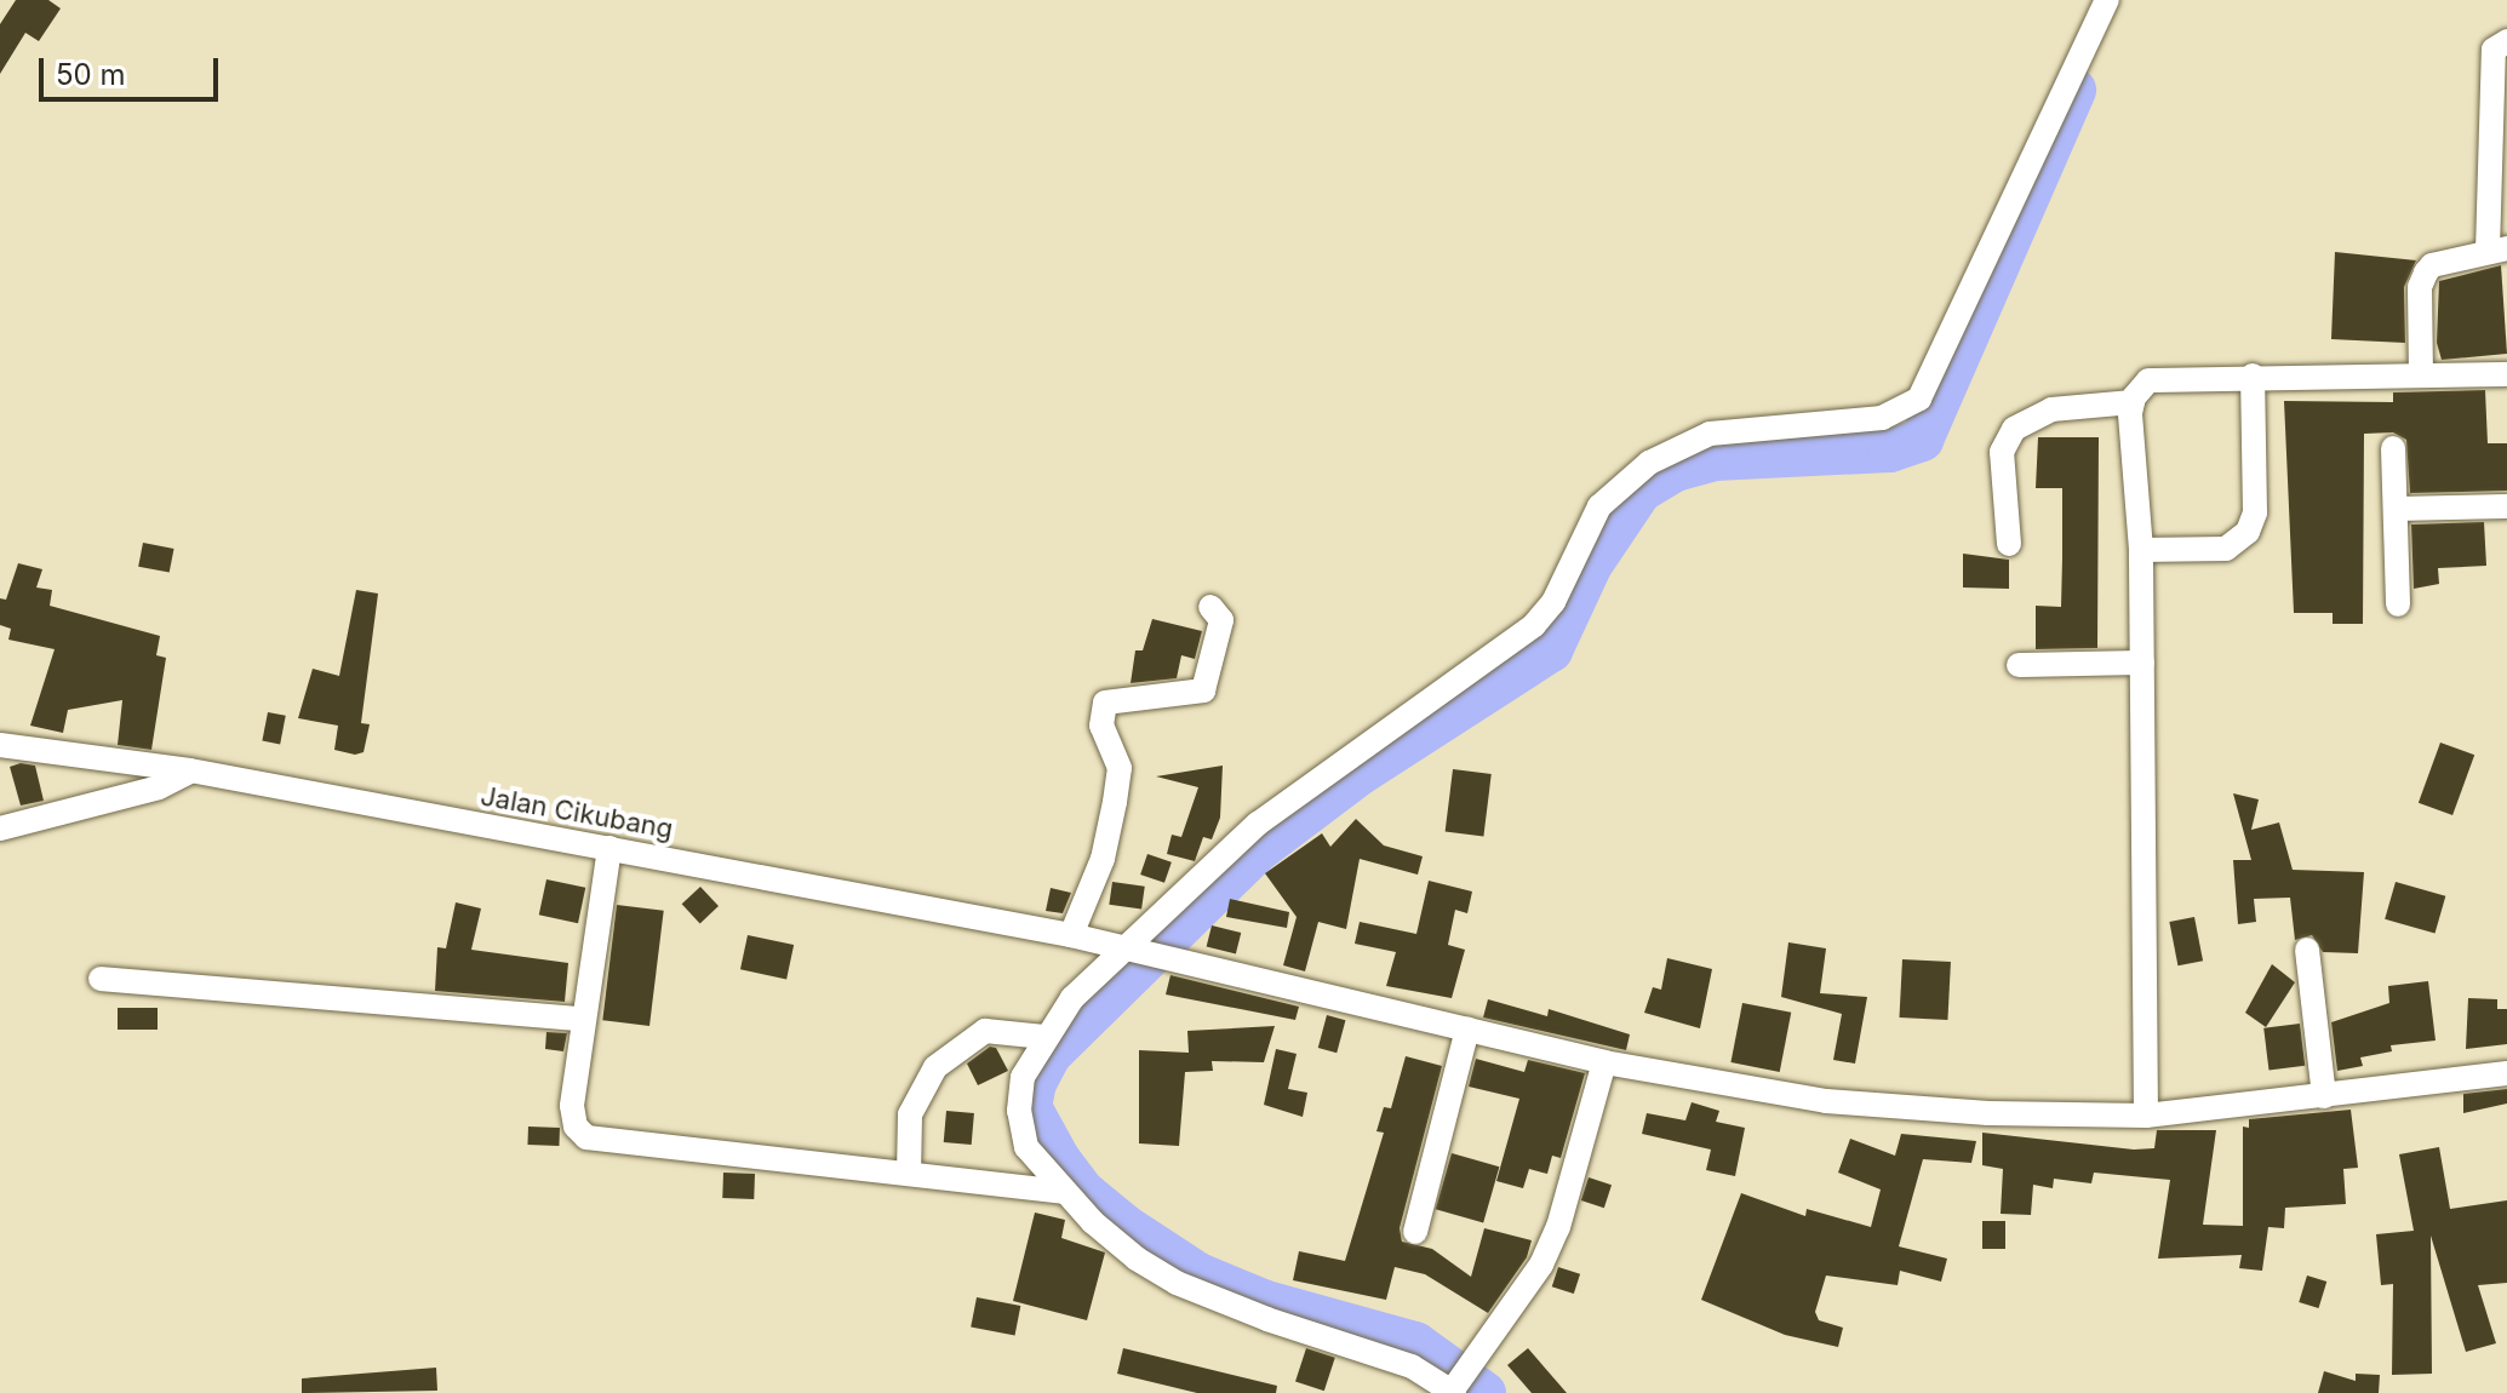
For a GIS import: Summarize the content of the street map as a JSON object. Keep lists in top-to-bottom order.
{
  "streets": {
    "street": ["Jalan Cikubang"]
  },
  "scale_bar": "50 m"
}
